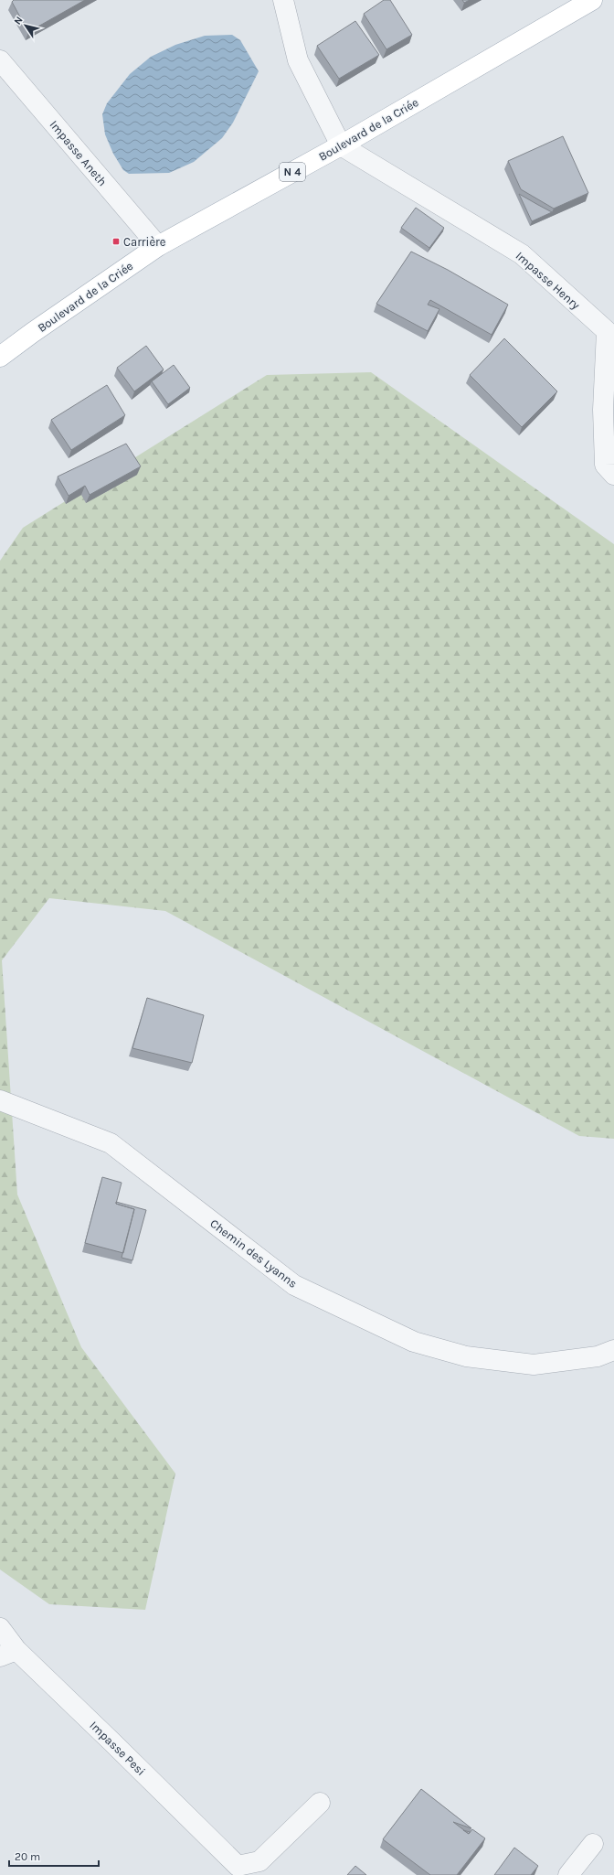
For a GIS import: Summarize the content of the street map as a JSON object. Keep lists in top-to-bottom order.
{
  "streets": {
    "main road": ["Boulevard de la Criée", "N 4"],
    "street": [
      "Impasse Aneth",
      "Impasse Henry",
      "Chemin des Lyanns",
      "Impasse Pesi"
    ]
  },
  "crossings": [
    ["Boulevard de la Criée", "Impasse Aneth"],
    ["Boulevard de la Criée", "Impasse Henry"]
  ],
  "places": {
    "transit": ["Carrière"]
  },
  "scale_bar": "20 m",
  "north": "top left"
}
